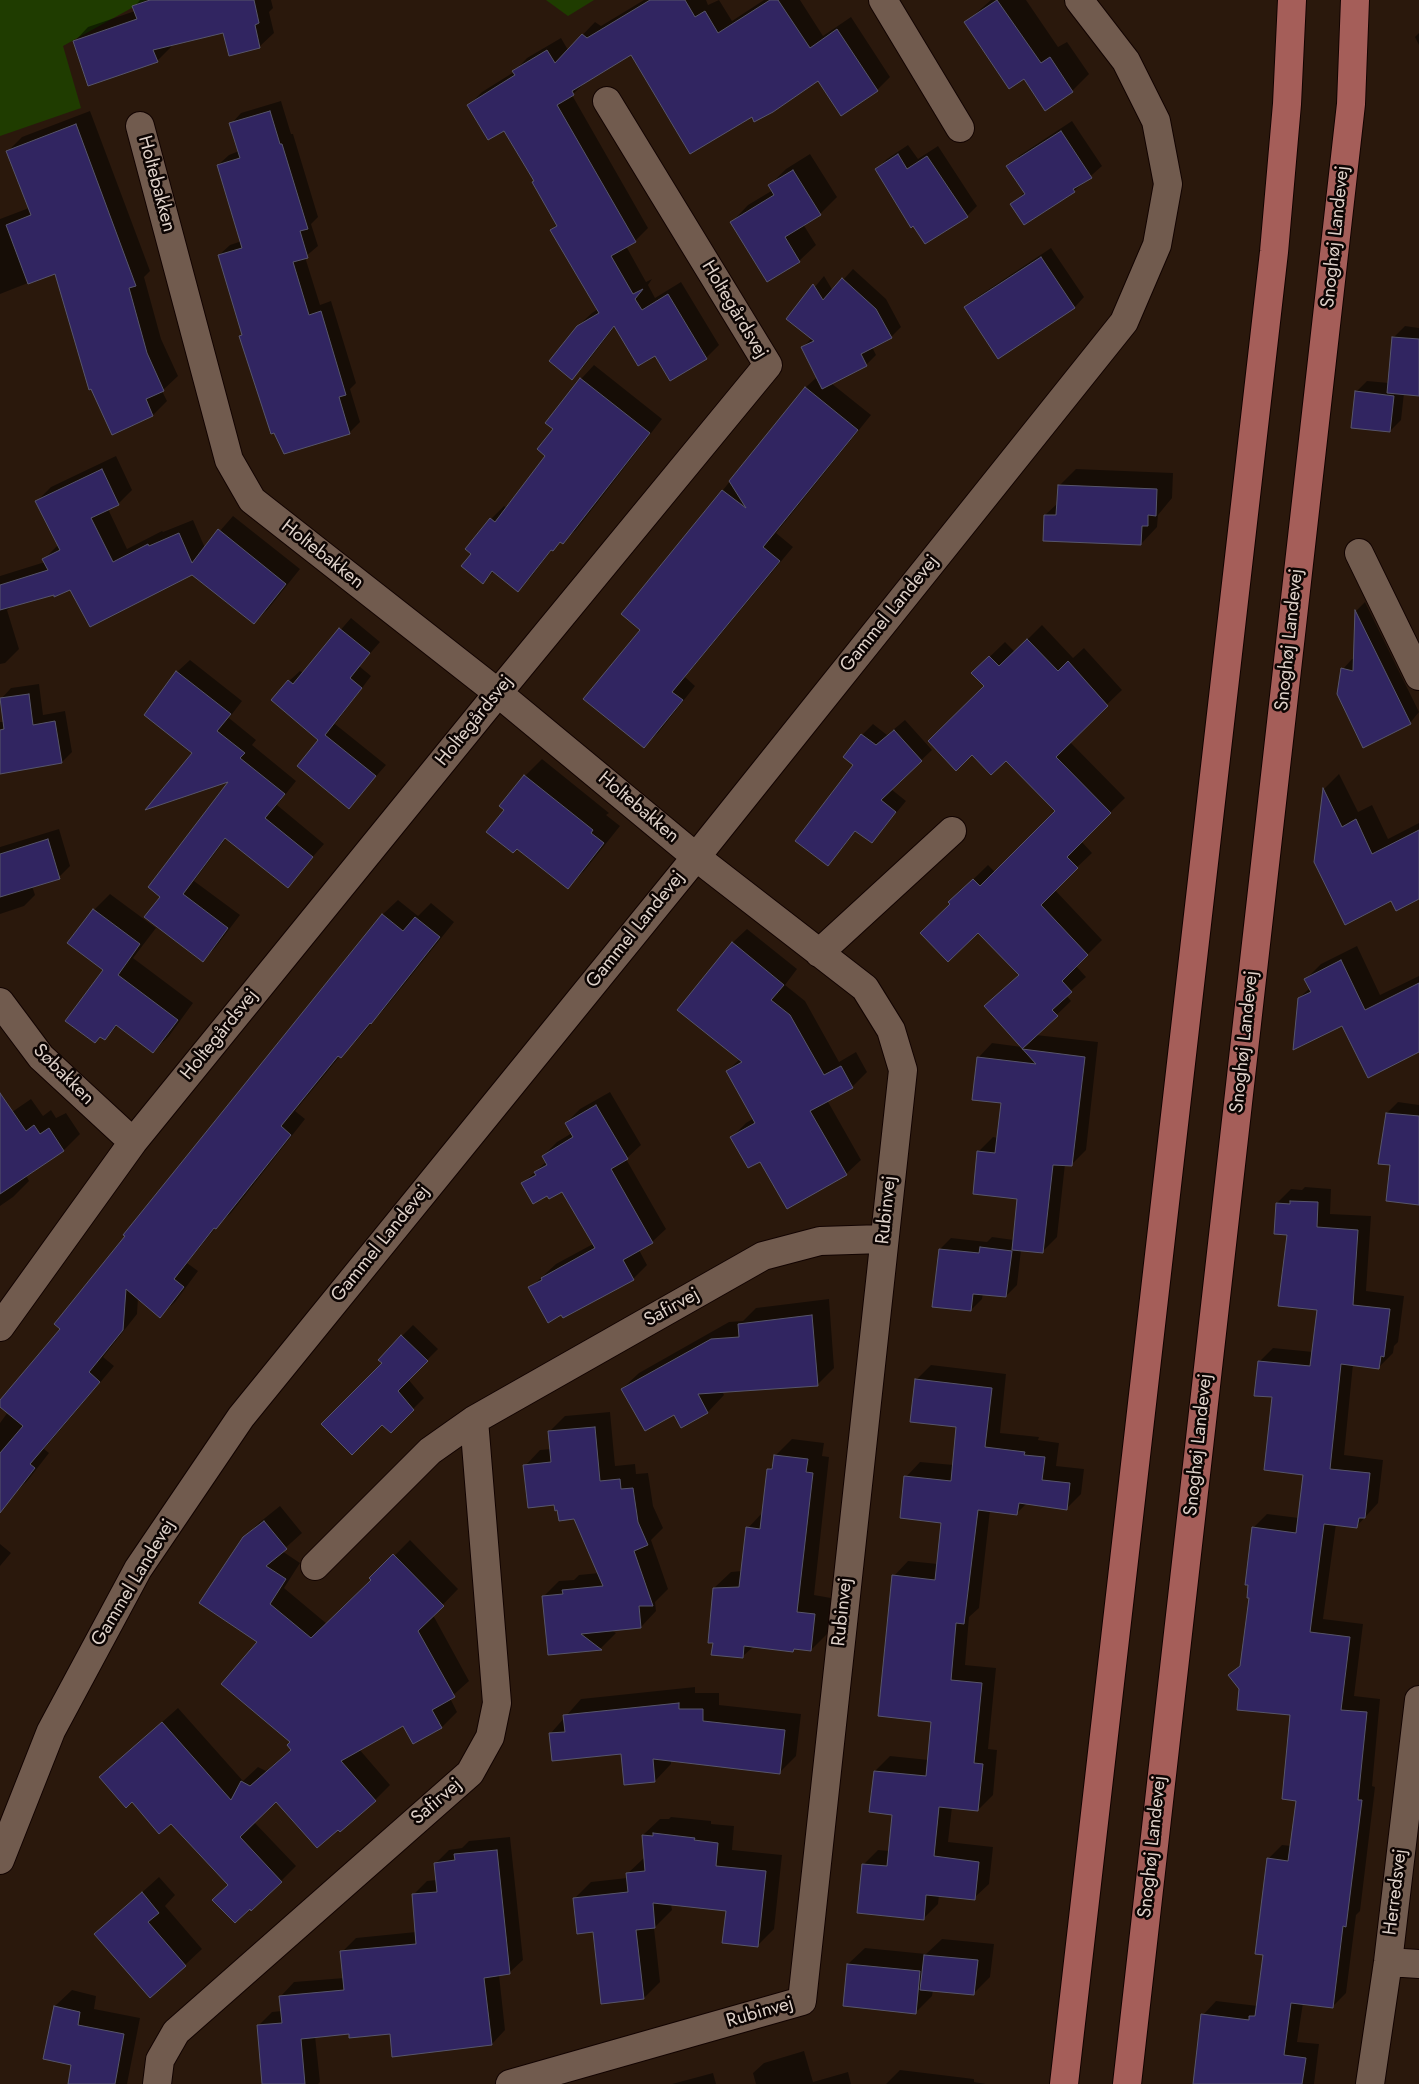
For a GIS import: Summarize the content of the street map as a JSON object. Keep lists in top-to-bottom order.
{
  "streets": {
    "main road": ["Snoghøj Landevej"],
    "street": [
      "Holtebakken",
      "Holtegårdsvej",
      "Gammel Landevej",
      "Søbakken",
      "Rubinvej",
      "Safirvej",
      "Herredsvej"
    ]
  },
  "crossings": [
    ["Holtebakken", "Holtegårdsvej"],
    ["Holtebakken", "Gammel Landevej"],
    ["Holtebakken", "Rubinvej"],
    ["Holtegårdsvej", "Søbakken"],
    ["Gammel Landevej", "Rubinvej"],
    ["Rubinvej", "Safirvej"]
  ]
}
